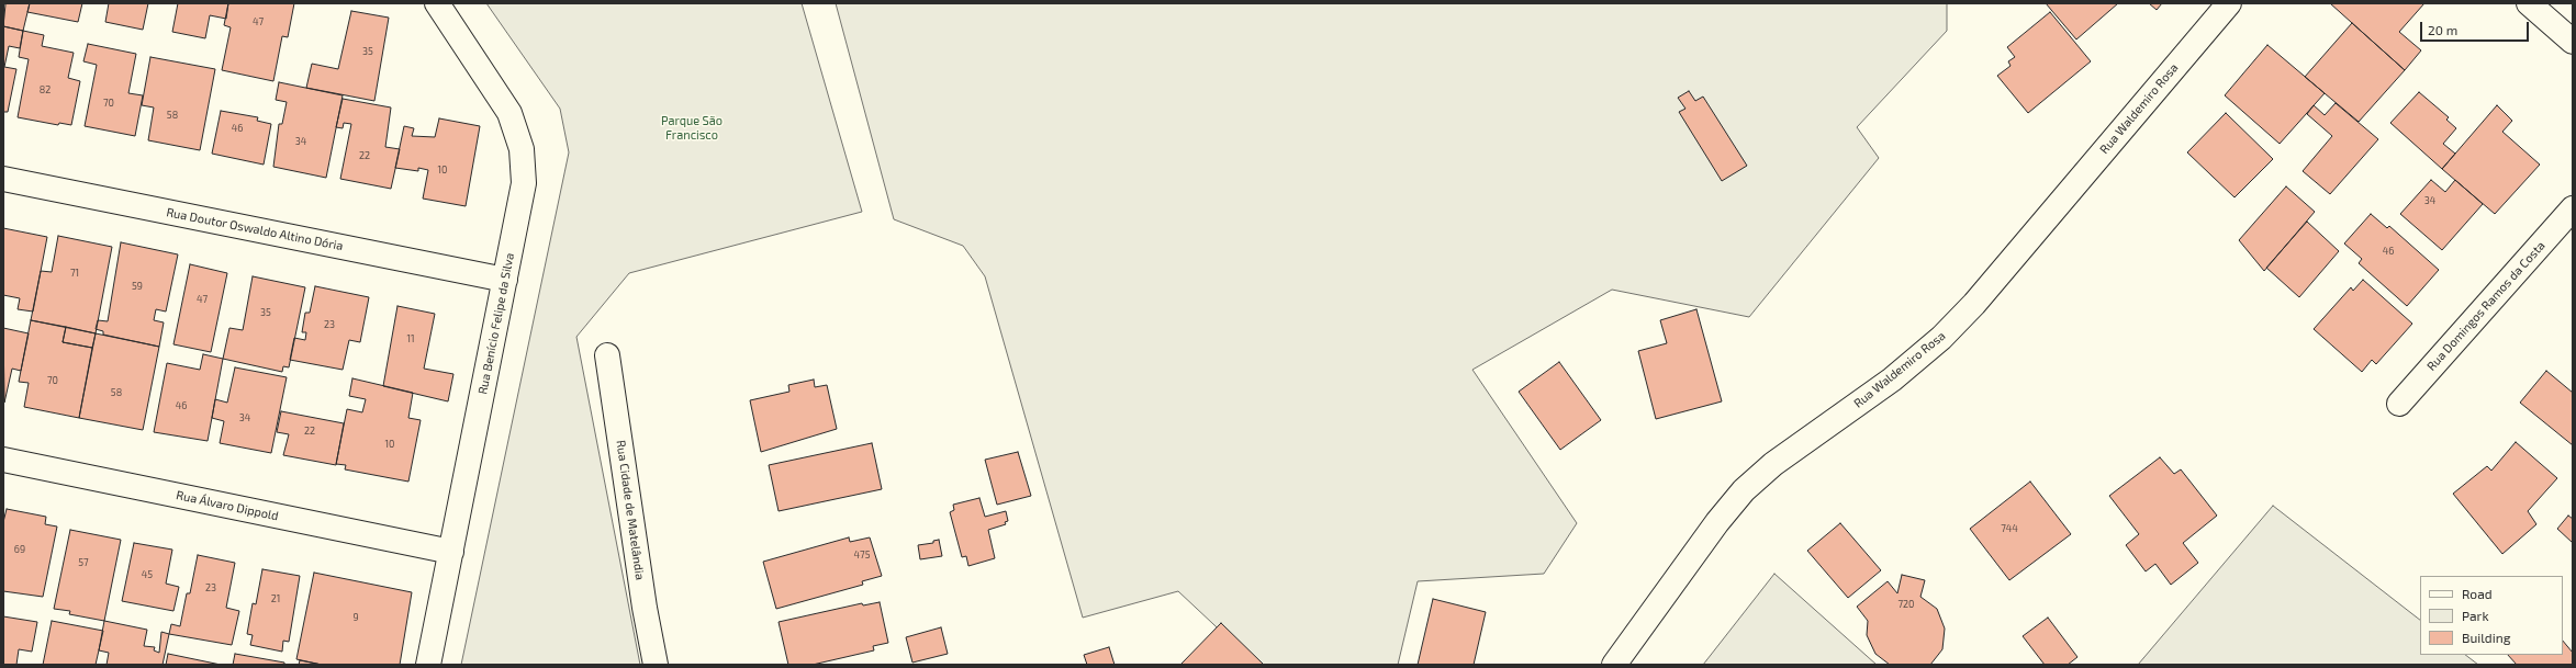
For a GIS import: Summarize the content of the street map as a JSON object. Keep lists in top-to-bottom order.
{
  "streets": {
    "street": [
      "Rua Waldemiro Rosa",
      "Rua Doutor Oswaldo Altino Dória",
      "Rua Domingos Ramos da Costa",
      "Rua Benício Felipe da Silva",
      "Rua Álvaro Dippold",
      "Rua Cidade de Matelândia"
    ]
  },
  "crossings": [
    ["Rua Doutor Oswaldo Altino Dória", "Rua Benício Felipe da Silva"],
    ["Rua Benício Felipe da Silva", "Rua Álvaro Dippold"]
  ],
  "parks": ["Parque São Francisco"],
  "house_numbers": [
    "47",
    "35",
    "82",
    "70",
    "58",
    "46",
    "34",
    "22",
    "10",
    "34",
    "46",
    "71",
    "59",
    "47",
    "35",
    "23",
    "11",
    "70",
    "58",
    "46",
    "34",
    "22",
    "10",
    "744",
    "69",
    "475",
    "57",
    "45",
    "23",
    "21",
    "720",
    "9"
  ],
  "legend": ["Road", "Park", "Building"],
  "scale_bar": "20 m"
}
